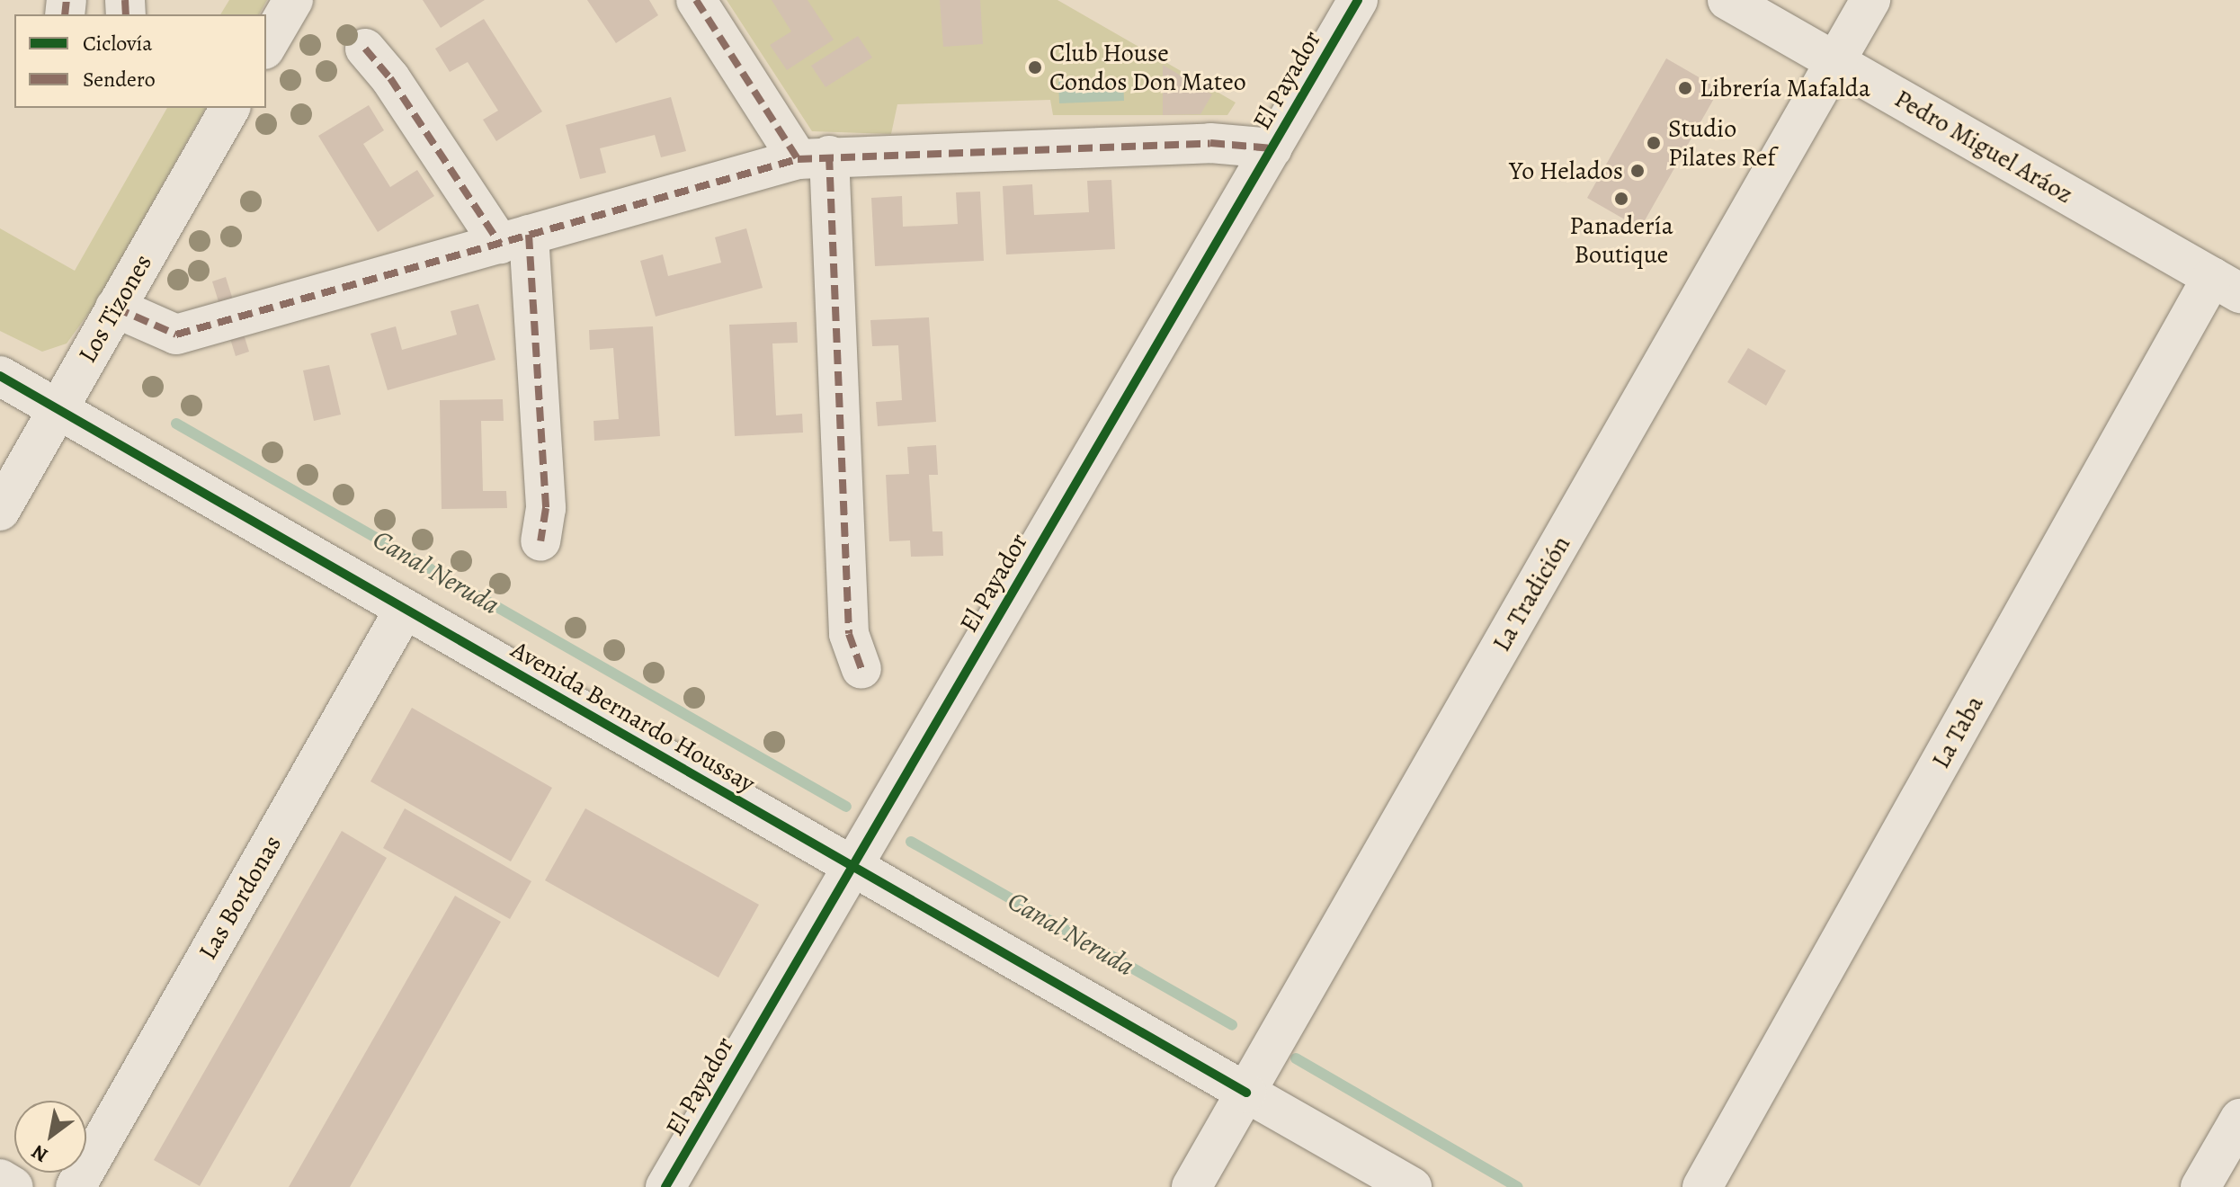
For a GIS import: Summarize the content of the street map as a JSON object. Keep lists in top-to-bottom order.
{
  "streets": {
    "street": [
      "El Payador",
      "Pedro Miguel Aráoz",
      "Los Tizones",
      "La Tradición",
      "Avenida Bernardo Houssay",
      "La Taba",
      "Las Bordonas"
    ]
  },
  "crossings": [
    ["El Payador", "Avenida Bernardo Houssay"],
    ["Pedro Miguel Aráoz", "La Tradición"],
    ["Pedro Miguel Aráoz", "La Taba"],
    ["Los Tizones", "Avenida Bernardo Houssay"],
    ["La Tradición", "Avenida Bernardo Houssay"],
    ["Avenida Bernardo Houssay", "Las Bordonas"]
  ],
  "water": ["Canal Neruda"],
  "places": [
    "Club House Condos Don Mateo",
    "Librería Mafalda",
    "Studio Pilates Ref",
    "Yo Helados",
    "Panadería Boutique"
  ],
  "legend": ["Ciclovía", "Sendero"],
  "north": "bottom left"
}
